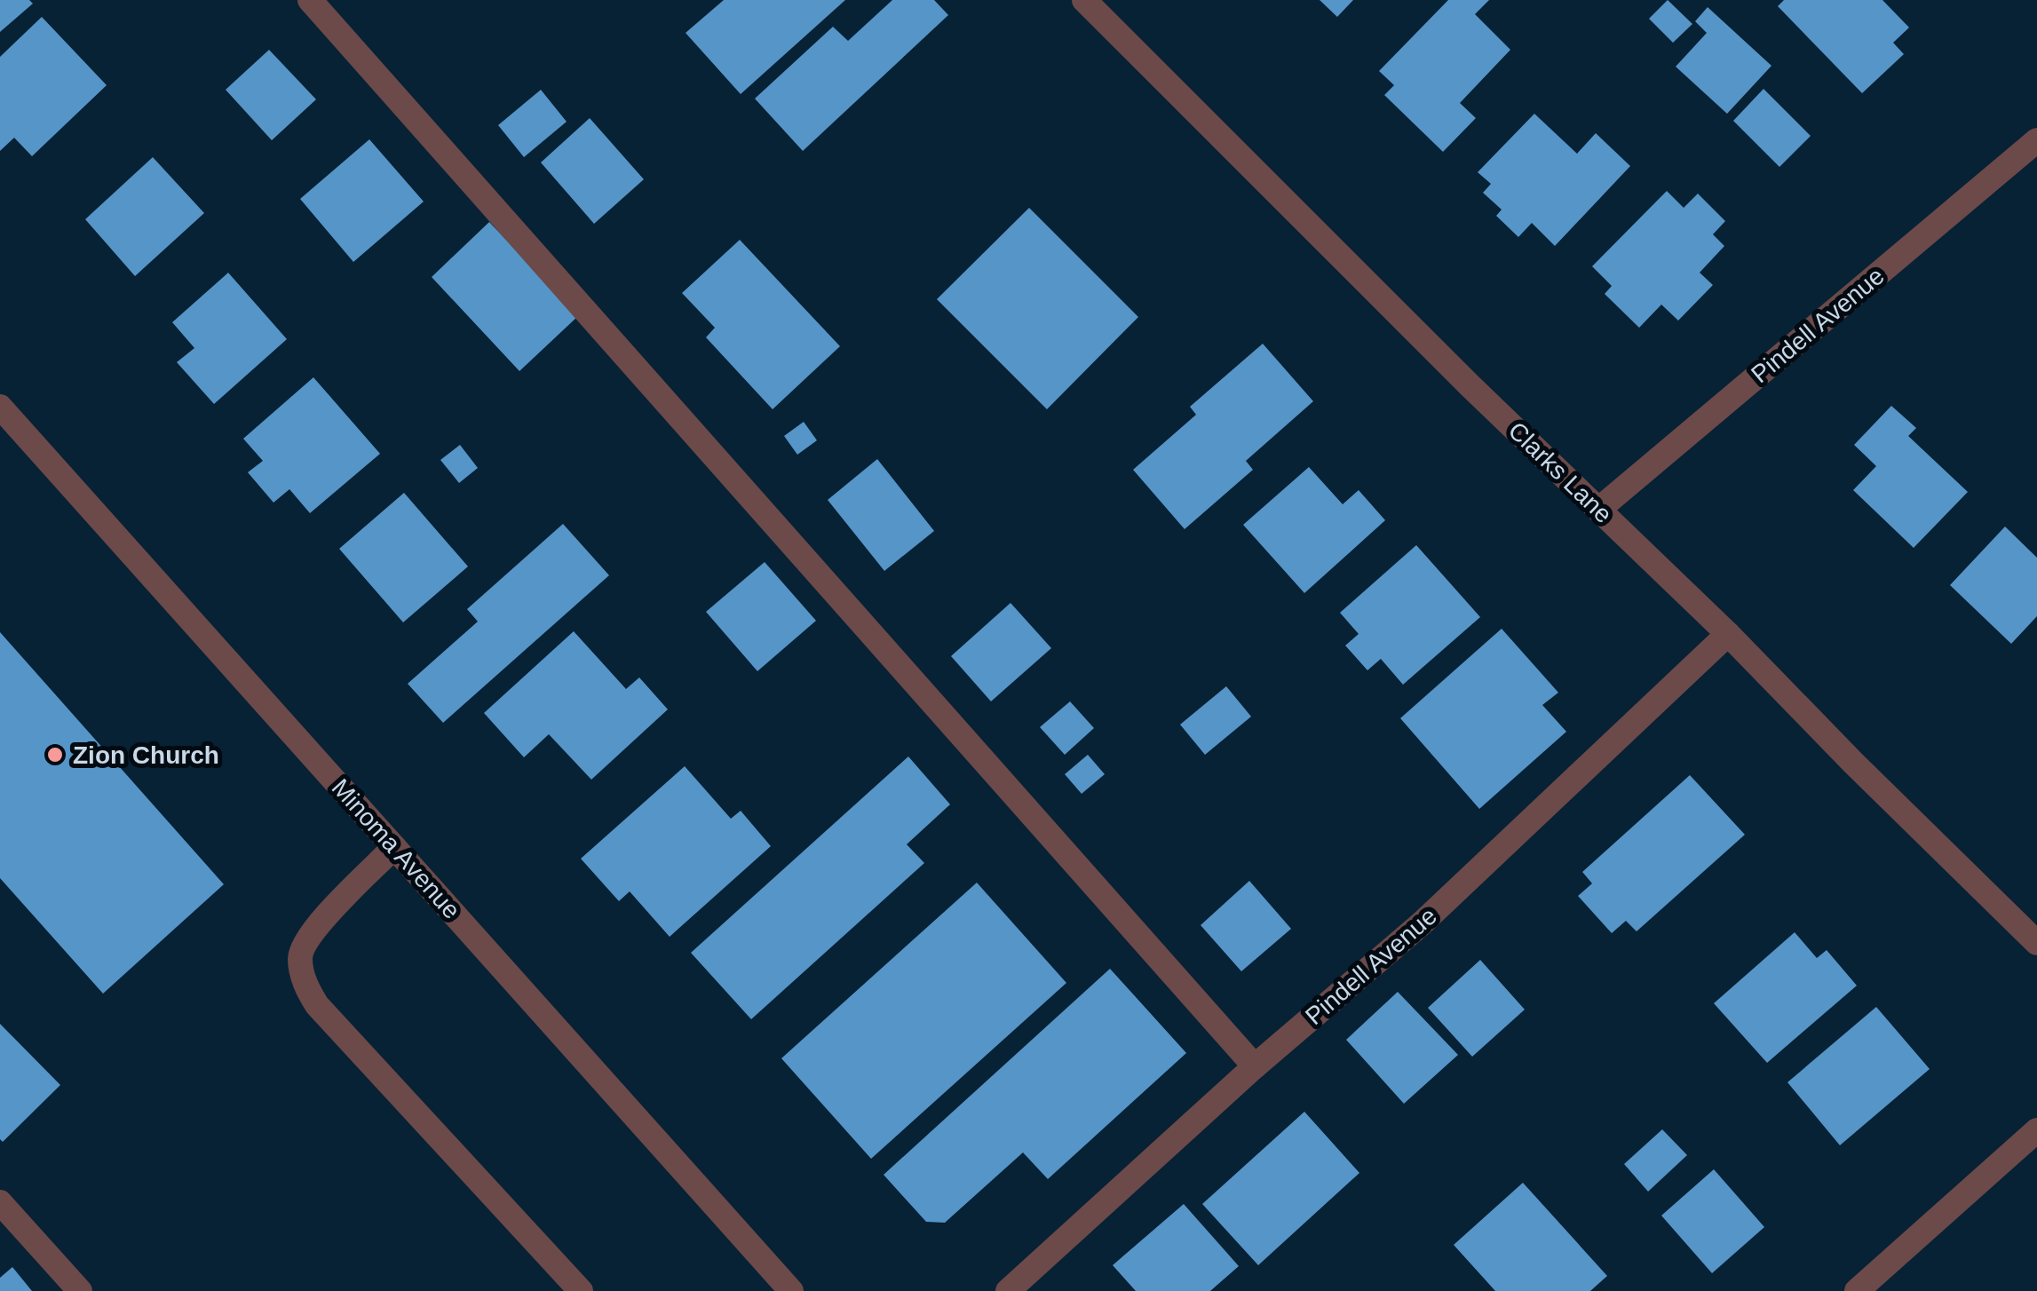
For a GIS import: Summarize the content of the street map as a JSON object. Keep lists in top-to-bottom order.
{
  "streets": {
    "street": ["Pindell Avenue", "Clarks Lane", "Minoma Avenue"]
  },
  "crossings": [
    ["Pindell Avenue", "Clarks Lane"]
  ],
  "places": ["Zion Church"]
}
